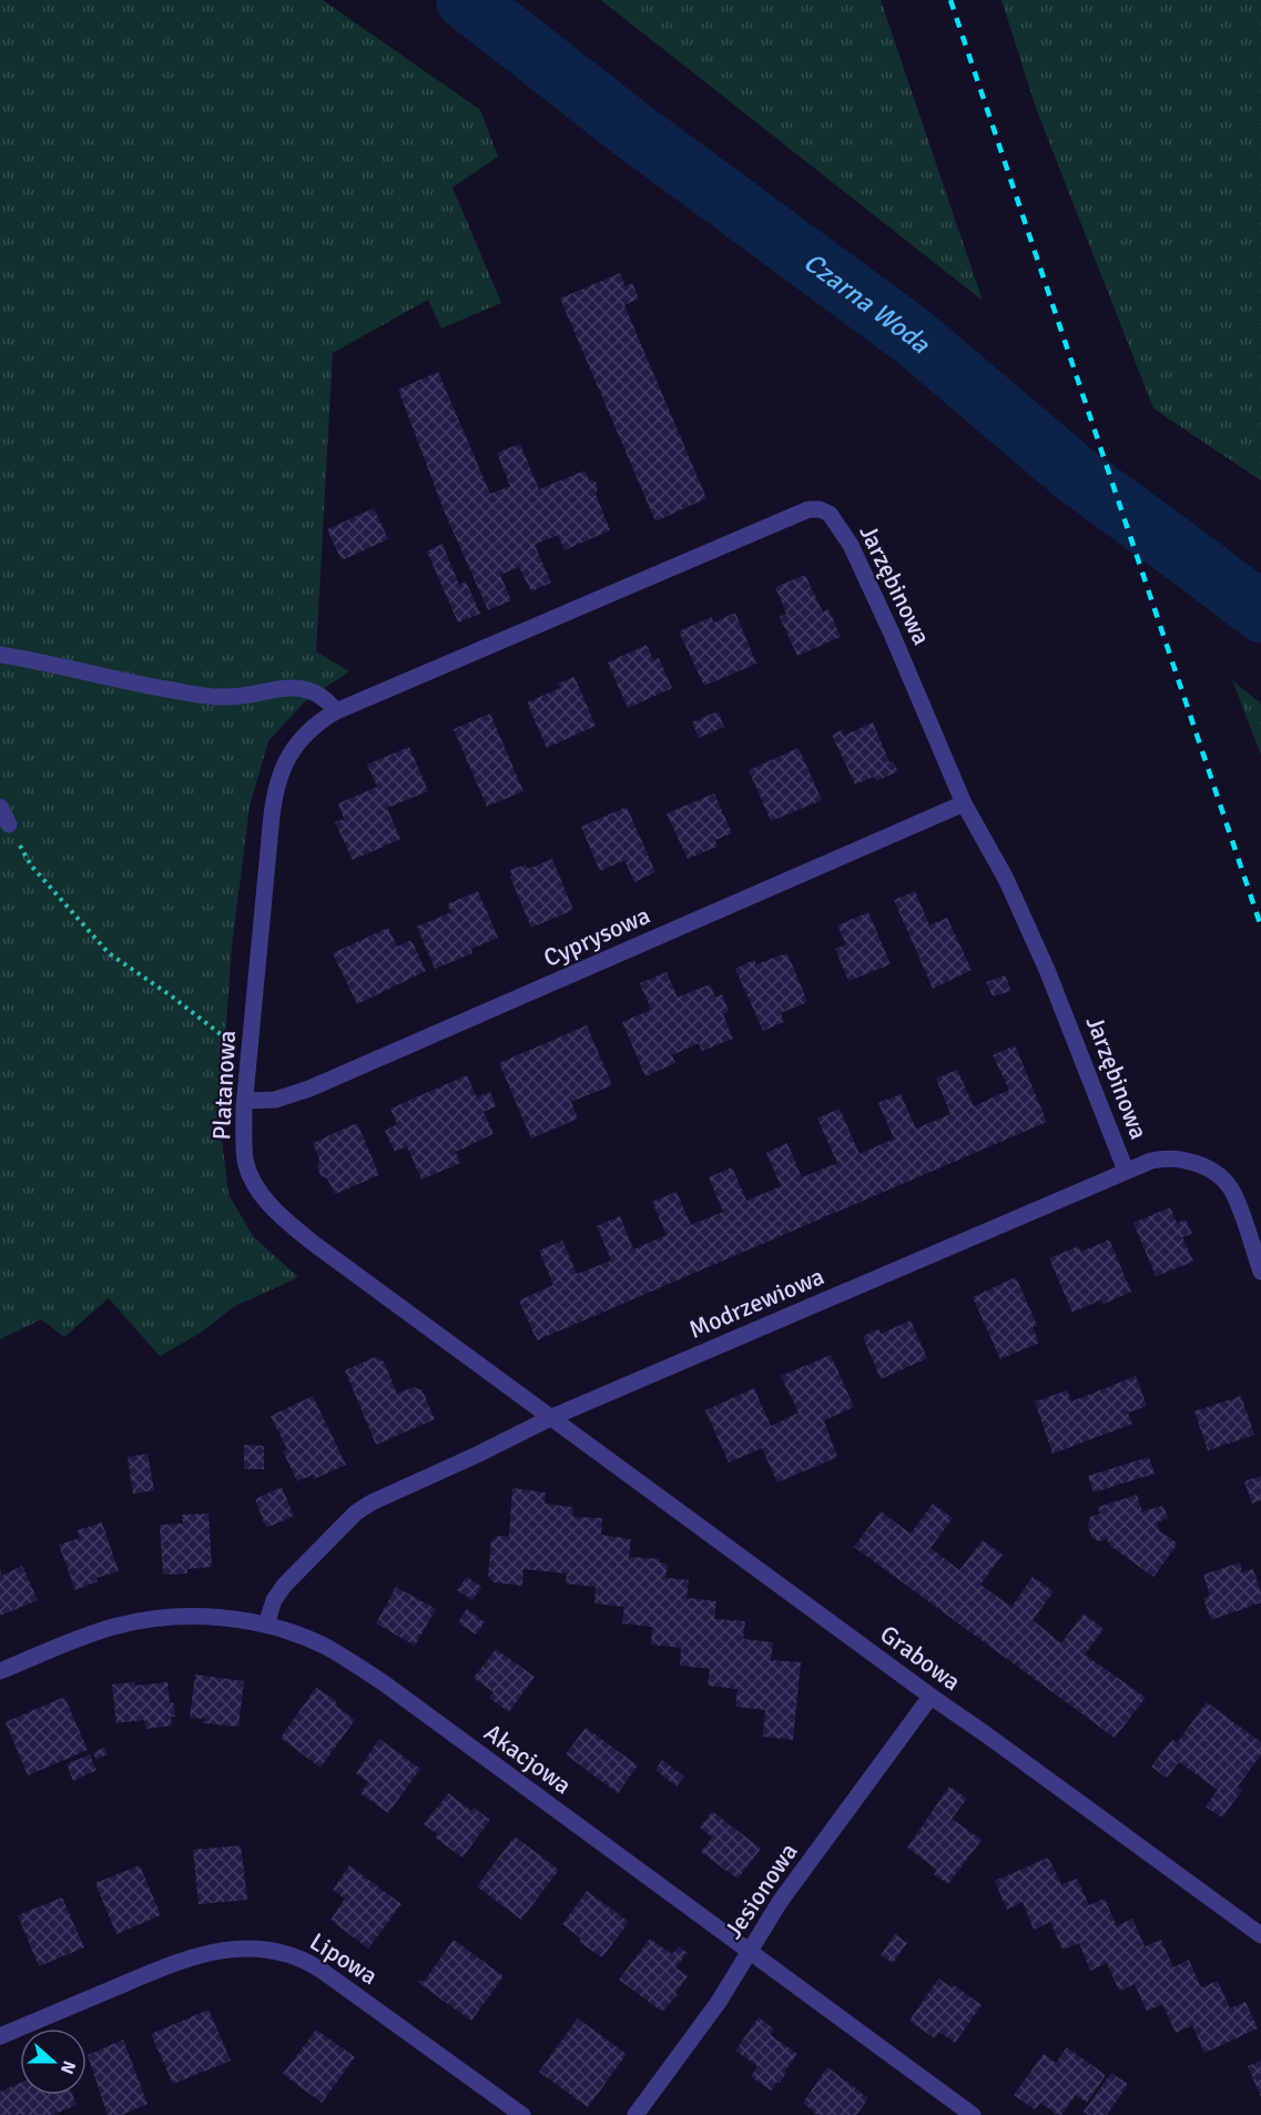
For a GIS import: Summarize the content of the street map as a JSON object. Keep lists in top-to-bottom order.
{
  "streets": {
    "street": [
      "Jarzębinowa",
      "Cyprysowa",
      "Platanowa",
      "Modrzewiowa",
      "Grabowa",
      "Akacjowa",
      "Jesionowa",
      "Lipowa"
    ]
  },
  "crossings": [
    ["Jarzębinowa", "Cyprysowa"],
    ["Jarzębinowa", "Platanowa"],
    ["Jarzębinowa", "Modrzewiowa"],
    ["Cyprysowa", "Platanowa"],
    ["Platanowa", "Modrzewiowa"],
    ["Platanowa", "Grabowa"],
    ["Modrzewiowa", "Grabowa"],
    ["Modrzewiowa", "Akacjowa"],
    ["Grabowa", "Jesionowa"],
    ["Akacjowa", "Jesionowa"]
  ],
  "water": ["Czarna Woda"],
  "north": "right"
}
